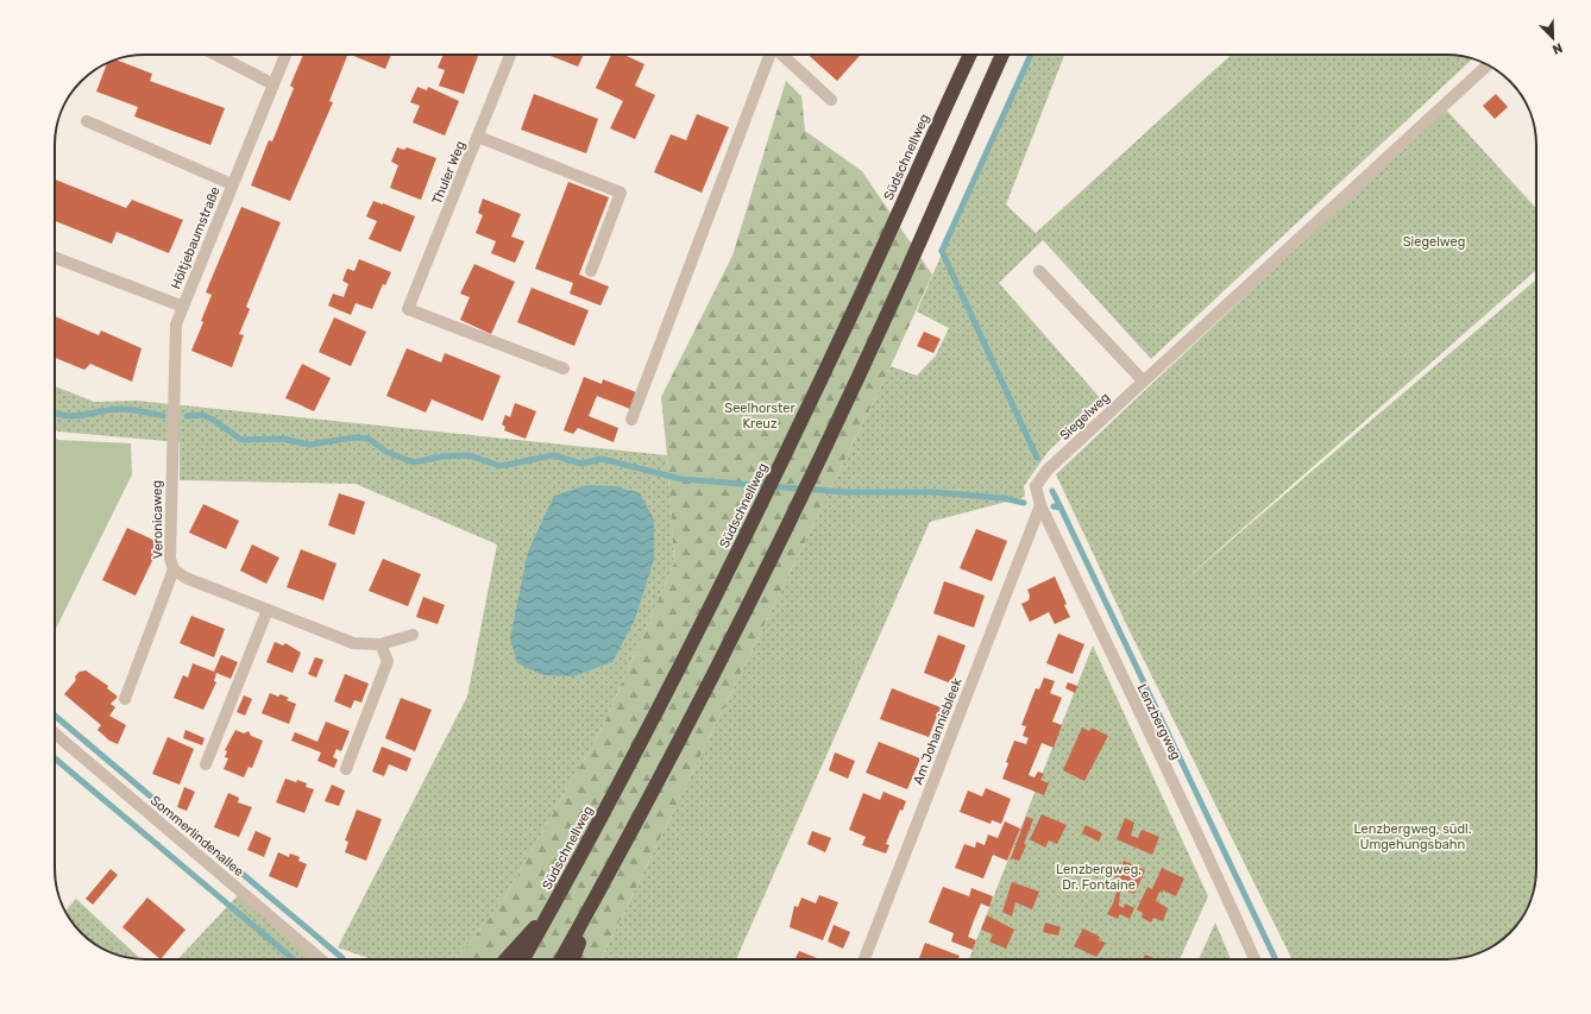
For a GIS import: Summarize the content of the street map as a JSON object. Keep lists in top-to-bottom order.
{
  "streets": {
    "highway": ["Südschnellweg"],
    "street": [
      "Thuler Weg",
      "Höltjebaumstraße",
      "Siegelweg",
      "Veronicaweg",
      "Lenzbergweg",
      "Am Johannisbleek",
      "Sommerlindenallee"
    ]
  },
  "crossings": [
    ["Höltjebaumstraße", "Veronicaweg"],
    ["Siegelweg", "Lenzbergweg"],
    ["Lenzbergweg", "Am Johannisbleek"]
  ],
  "parks": [
    "Siegelweg",
    "Seelhorster Kreuz",
    "Lenzbergweg, südl. Umgehungsbahn",
    "Lenzbergweg, Dr. Fontaine"
  ],
  "north": "bottom right"
}
